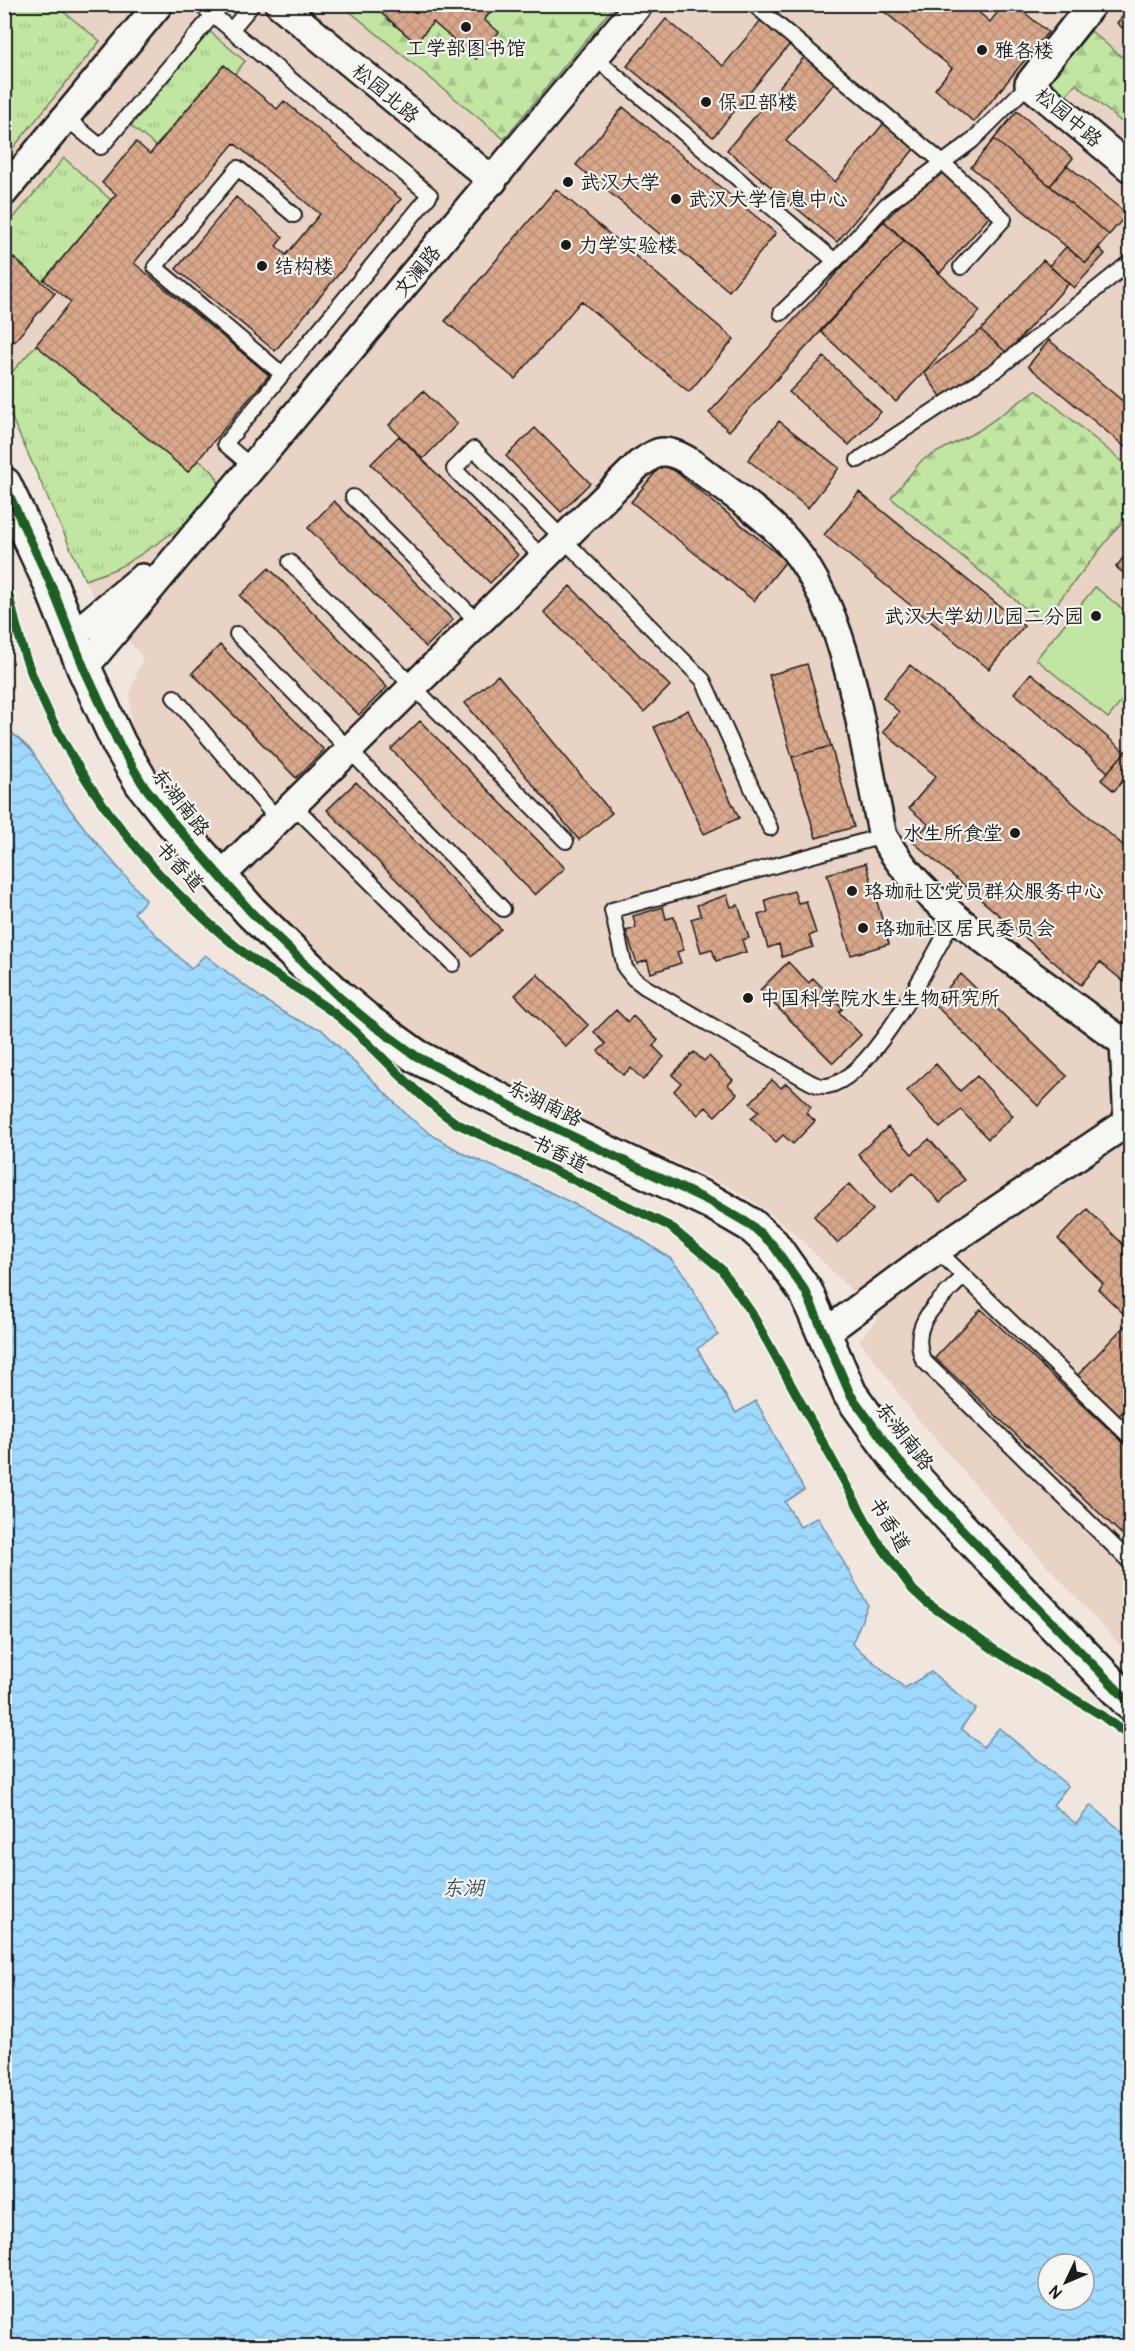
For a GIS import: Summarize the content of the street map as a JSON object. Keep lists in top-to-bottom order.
{
  "streets": {
    "street": [
      "松园北路",
      "松园中路",
      "文澜路",
      "东湖南路"
    ],
    "cycle path": ["书香道"]
  },
  "crossings": [
    ["松园北路", "文澜路"],
    ["文澜路", "东湖南路"]
  ],
  "water": ["东湖"],
  "places": [
    "工学部图书馆",
    "雅各楼",
    "保卫部楼",
    "武汉大学",
    "武汉大学信息中心",
    "力学实验楼",
    "结构楼",
    "武汉大学幼儿园二分园",
    "水生所食堂",
    "珞珈社区党员群众服务中心",
    "珞珈社区居民委员会",
    "中国科学院水生生物研究所"
  ],
  "north": "bottom left"
}
